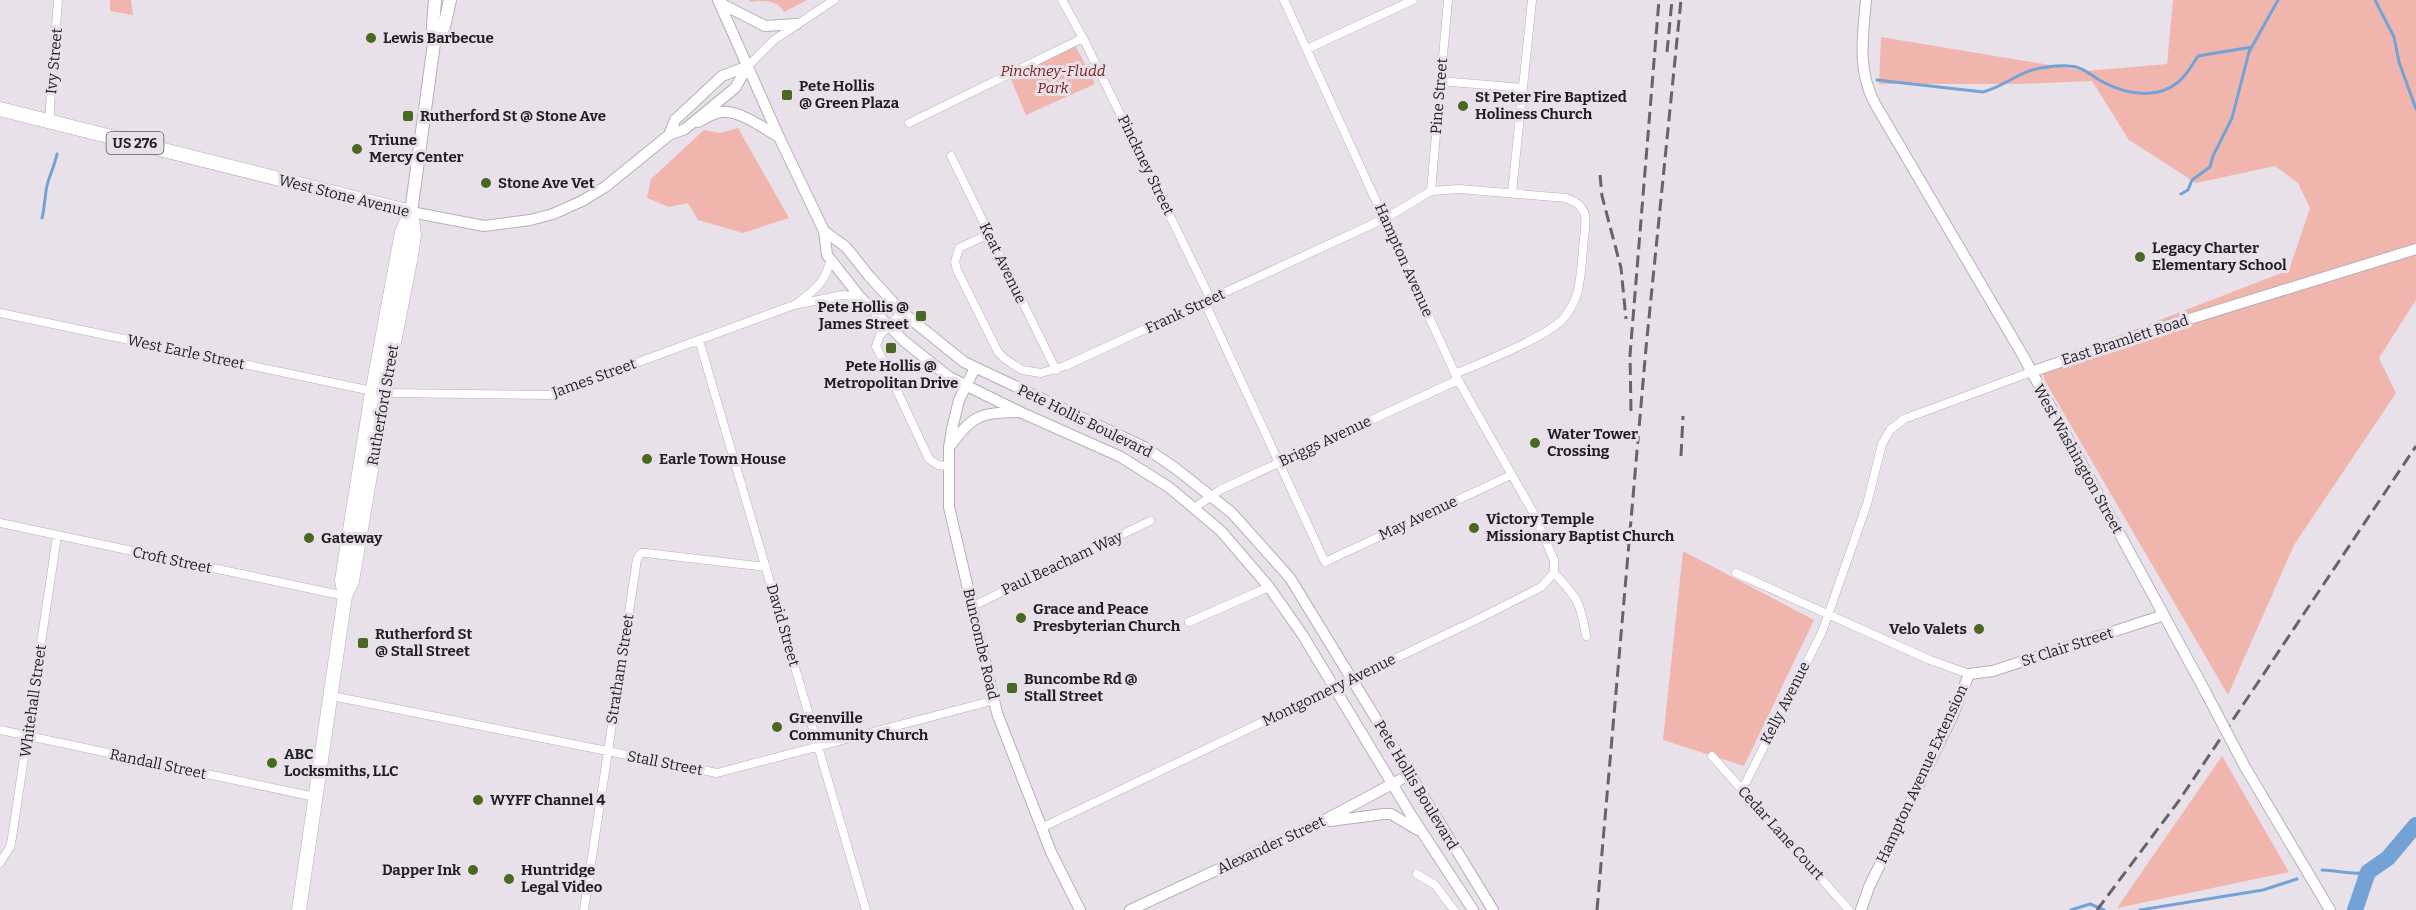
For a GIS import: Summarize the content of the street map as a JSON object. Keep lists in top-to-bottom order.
{
  "streets": {
    "highway": ["US 276", "West Stone Avenue", "Rutherford Street"],
    "main road": [
      "East Bramlett Road",
      "Pete Hollis Boulevard",
      "West Washington Street",
      "Buncombe Road",
      "St Clair Street",
      "Hampton Avenue Extension",
      "Alexander Street"
    ],
    "street": [
      "Ivy Street",
      "Pine Street",
      "Pinckney Street",
      "Hampton Avenue",
      "Keat Avenue",
      "Frank Street",
      "West Earle Street",
      "James Street",
      "Briggs Avenue",
      "May Avenue",
      "Croft Street",
      "Paul Beacham Way",
      "David Street",
      "Stratham Street",
      "Montgomery Avenue",
      "Whitehall Street",
      "Kelly Avenue",
      "Stall Street",
      "Randall Street",
      "Cedar Lane Court"
    ]
  },
  "crossings": [
    ["Ivy Street", "West Stone Avenue"],
    ["Pine Street", "Frank Street"],
    ["Pinckney Street", "Frank Street"],
    ["Pinckney Street", "Briggs Avenue"],
    ["Pinckney Street", "May Avenue"],
    ["West Stone Avenue", "Rutherford Street"],
    ["West Stone Avenue", "Pete Hollis Boulevard"],
    ["Hampton Avenue", "Frank Street"],
    ["Hampton Avenue", "Briggs Avenue"],
    ["Hampton Avenue", "May Avenue"],
    ["Hampton Avenue", "Montgomery Avenue"],
    ["Keat Avenue", "Frank Street"],
    ["Frank Street", "Briggs Avenue"],
    ["East Bramlett Road", "West Washington Street"],
    ["East Bramlett Road", "Kelly Avenue"],
    ["East Bramlett Road", "Hampton Avenue Extension"],
    ["West Earle Street", "James Street"],
    ["West Earle Street", "Rutherford Street"],
    ["James Street", "Rutherford Street"],
    ["James Street", "Pete Hollis Boulevard"],
    ["James Street", "David Street"],
    ["Rutherford Street", "Croft Street"],
    ["Rutherford Street", "Stall Street"],
    ["Rutherford Street", "Randall Street"],
    ["Pete Hollis Boulevard", "Briggs Avenue"],
    ["Pete Hollis Boulevard", "Buncombe Road"],
    ["Pete Hollis Boulevard", "Montgomery Avenue"],
    ["Pete Hollis Boulevard", "Alexander Street"],
    ["West Washington Street", "St Clair Street"],
    ["Croft Street", "Whitehall Street"],
    ["Paul Beacham Way", "Buncombe Road"],
    ["David Street", "Stratham Street"],
    ["David Street", "Stall Street"],
    ["Buncombe Road", "Montgomery Avenue"],
    ["Buncombe Road", "Stall Street"],
    ["St Clair Street", "Hampton Avenue Extension"],
    ["Stratham Street", "Stall Street"],
    ["Whitehall Street", "Randall Street"],
    ["Kelly Avenue", "Hampton Avenue Extension"],
    ["Kelly Avenue", "Cedar Lane Court"]
  ],
  "parks": ["Pinckney-Fludd Park"],
  "places": {
    "other": [
      "Lewis Barbecue",
      "St Peter Fire Baptized Holiness Church",
      "Triune Mercy Center",
      "Stone Ave Vet",
      "Legacy Charter Elementary School",
      "Water Tower Crossing",
      "Earle Town House",
      "Victory Temple Missionary Baptist Church",
      "Gateway",
      "Grace and Peace Presbyterian Church",
      "Velo Valets",
      "Greenville Community Church",
      "ABC Locksmiths, LLC",
      "WYFF Channel 4",
      "Dapper Ink",
      "Huntridge Legal Video"
    ],
    "transit": [
      "Pete Hollis @ Green Plaza",
      "Rutherford St @ Stone Ave",
      "Pete Hollis @ James Street",
      "Pete Hollis @ Metropolitan Drive",
      "Rutherford St @ Stall Street",
      "Buncombe Rd @ Stall Street"
    ]
  }
}
